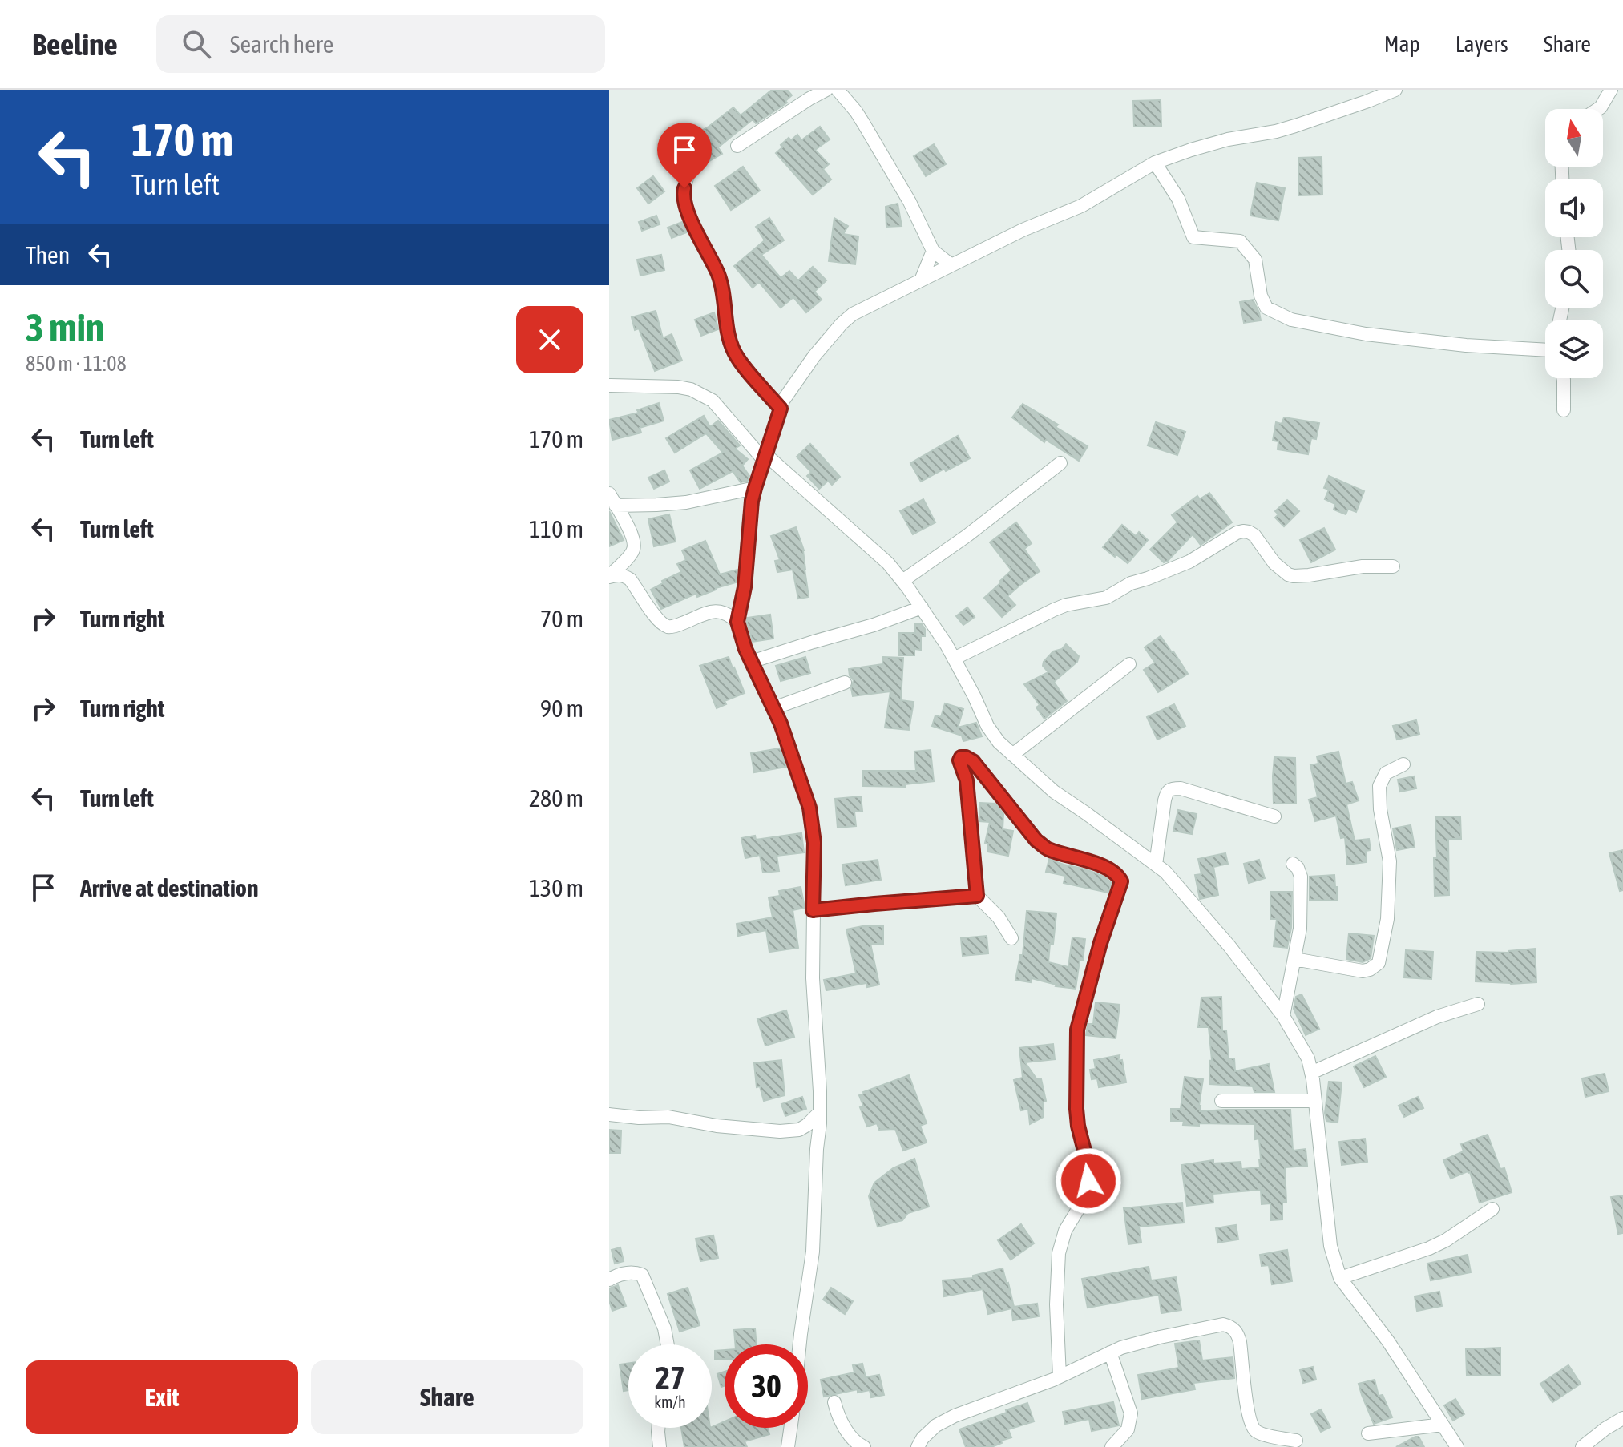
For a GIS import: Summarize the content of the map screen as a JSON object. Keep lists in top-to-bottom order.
{
  "north": "top",
  "page": {
    "header": "Beeline",
    "search": "Search here",
    "nav": ["Map", "Layers", "Share"],
    "turn": ["170 m", "Turn left"],
    "then": "Then",
    "heading": ["3 min", "850 m · 11:08"],
    "list": [
      {
        "name": "Turn left",
        "value": "170 m"
      },
      {
        "name": "Turn left",
        "value": "110 m"
      },
      {
        "name": "Turn right",
        "value": "70 m"
      },
      {
        "name": "Turn right",
        "value": "90 m"
      },
      {
        "name": "Turn left",
        "value": "280 m"
      },
      {
        "name": "Arrive at destination",
        "value": "130 m"
      }
    ],
    "speed": "27 km/h",
    "limit": "30",
    "buttons": ["Exit", "Share"]
  }
}
